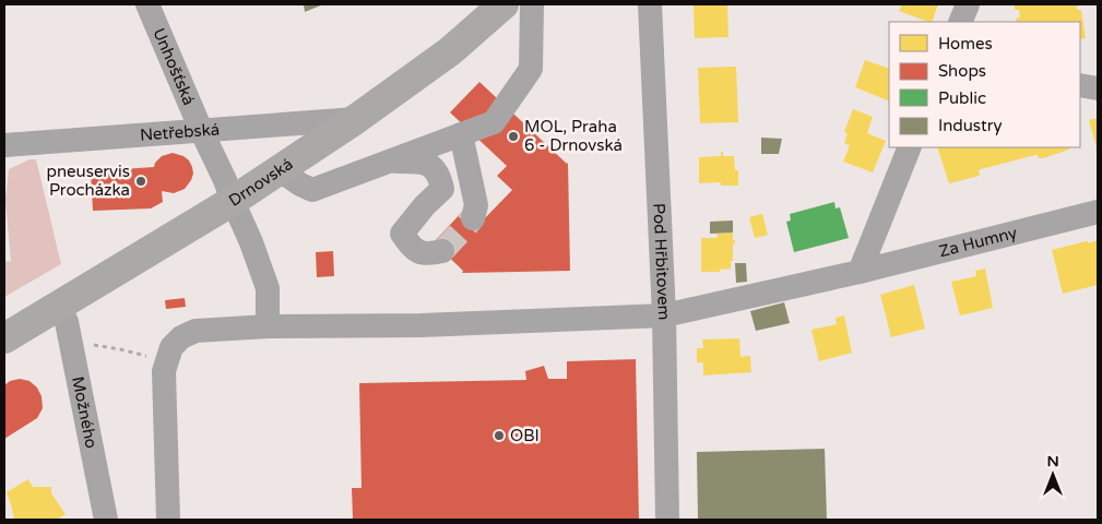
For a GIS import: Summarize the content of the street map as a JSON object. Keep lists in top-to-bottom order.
{
  "streets": {
    "main road": ["Drnovská"],
    "street": [
      "Unhošťská",
      "Netřebská",
      "Za Humny",
      "Pod Hřbitovem",
      "Možného"
    ]
  },
  "crossings": [
    ["Unhošťská", "Netřebská"],
    ["Unhošťská", "Drnovská"],
    ["Unhošťská", "Za Humny"],
    ["Netřebská", "Drnovská"],
    ["Drnovská", "Možného"],
    ["Za Humny", "Pod Hřbitovem"]
  ],
  "places": ["MOL, Praha 6 - Drnovská", "pneuservis Procházka", "OBI"],
  "legend": [
    "Homes",
    "Shops",
    "Public",
    "Industry"
  ],
  "north": "top"
}
